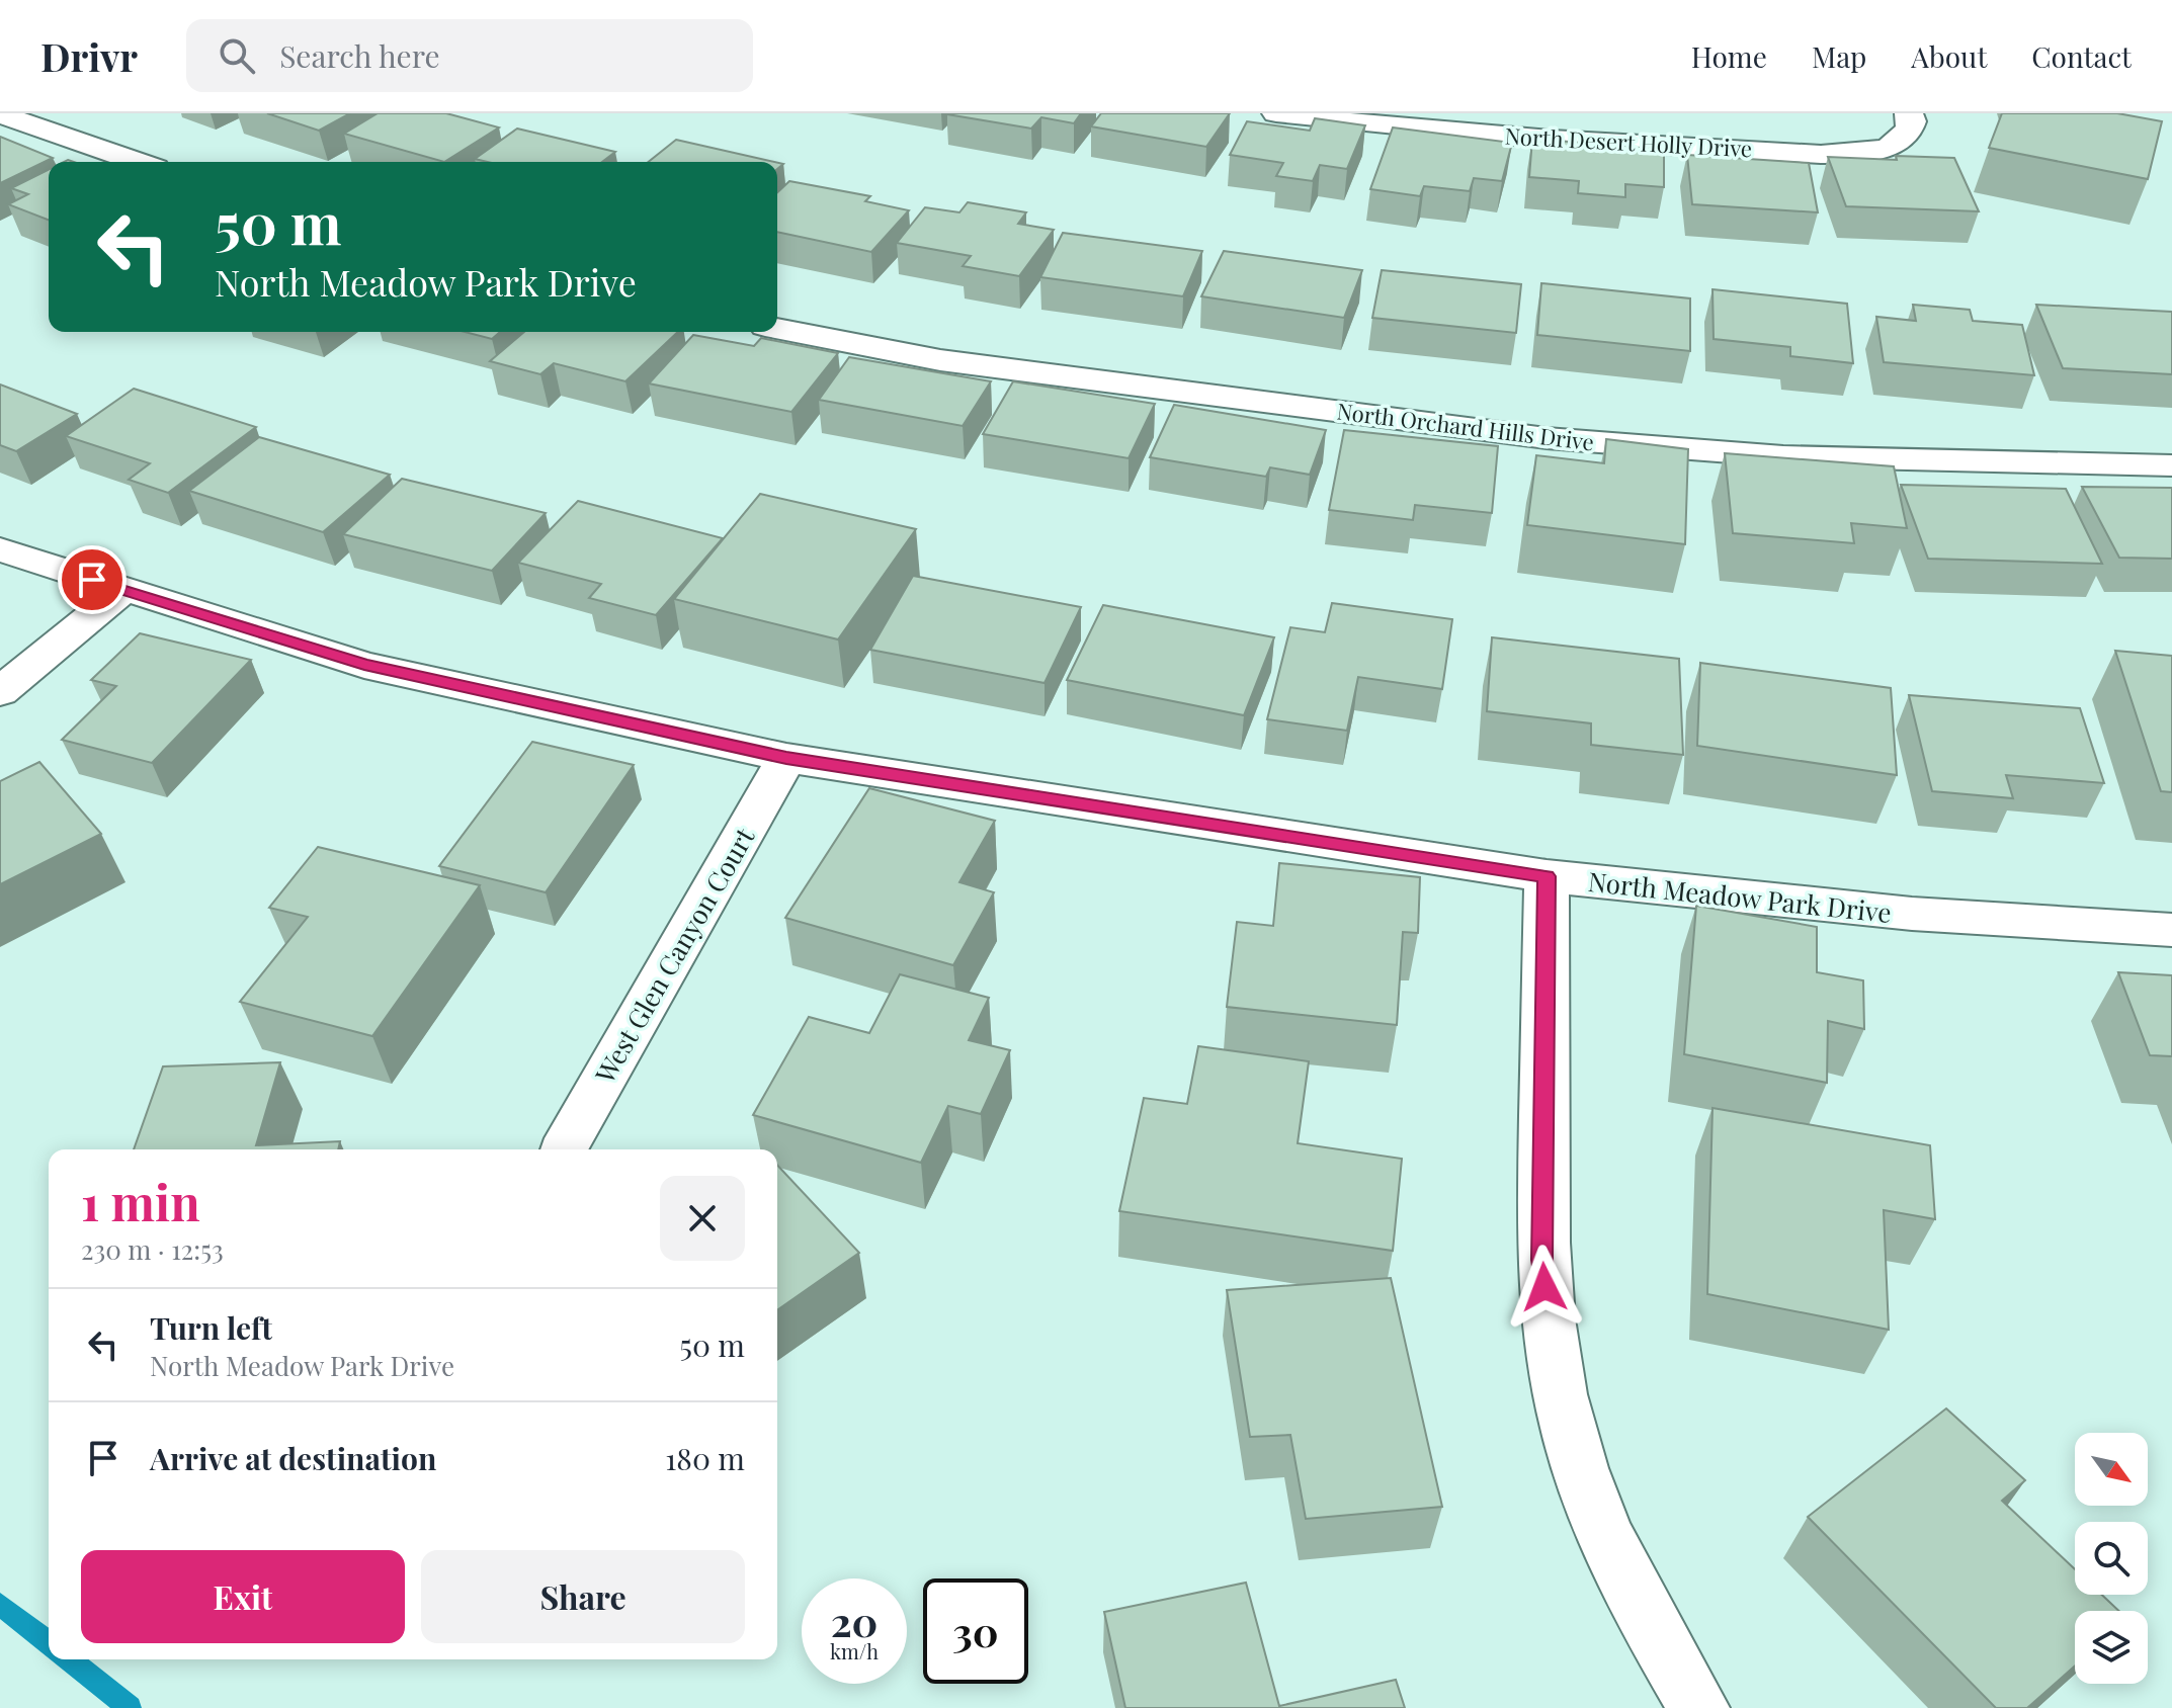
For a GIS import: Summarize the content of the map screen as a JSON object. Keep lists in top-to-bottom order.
{
  "streets": {
    "street": [
      "North Desert Holly Drive",
      "North Orchard Hills Drive",
      "North Meadow Park Drive",
      "West Glen Canyon Court"
    ]
  },
  "crossings": [
    ["North Meadow Park Drive", "West Glen Canyon Court"]
  ],
  "north": "bottom right",
  "page": {
    "header": "Drivr",
    "search": "Search here",
    "nav": [
      "Home",
      "Map",
      "About",
      "Contact"
    ],
    "turn": ["50 m", "North Meadow Park Drive"],
    "heading": ["1 min", "230 m · 12:53"],
    "list": [
      {
        "name": "Turn left",
        "note": "North Meadow Park Drive",
        "value": "50 m"
      },
      {
        "name": "Arrive at destination",
        "value": "180 m"
      }
    ],
    "buttons": ["Exit", "Share"],
    "speed": "20 km/h",
    "limit": "30"
  }
}
